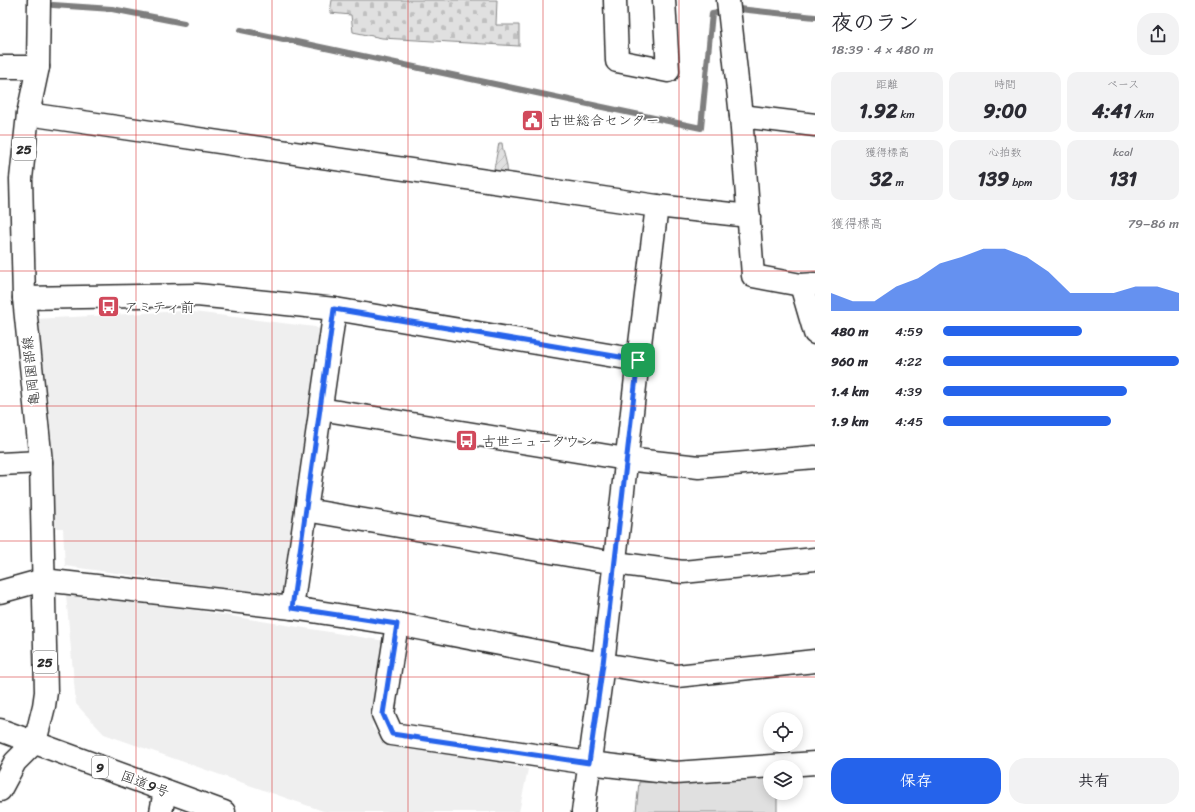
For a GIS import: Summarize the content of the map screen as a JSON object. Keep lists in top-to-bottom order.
{
  "streets": {
    "main road": [
      "25",
      "亀岡園部線",
      "9",
      "国道9号"
    ]
  },
  "crossings": [
    ["亀岡園部線", "国道9号"]
  ],
  "places": {
    "public building": ["古世総合センター"],
    "bus stop": ["アミティ前", "古世ニュータウン"]
  },
  "page": {
    "heading": ["夜のラン", "18:39 · 4 × 480 m"],
    "stats": [
      ["距離", "1.92 km"],
      ["時間", "9:00"],
      ["ペース", "4:41 /km"],
      ["獲得標高", "32 m"],
      ["心拍数", "139 bpm"],
      ["kcal", "131"]
    ],
    "chart": ["獲得標高", "79–86 m"],
    "list": [
      {
        "name": "480 m",
        "note": "4:59"
      },
      {
        "name": "960 m",
        "note": "4:22"
      },
      {
        "name": "1.4 km",
        "note": "4:39"
      },
      {
        "name": "1.9 km",
        "note": "4:45"
      }
    ],
    "buttons": ["保存", "共有"]
  }
}
